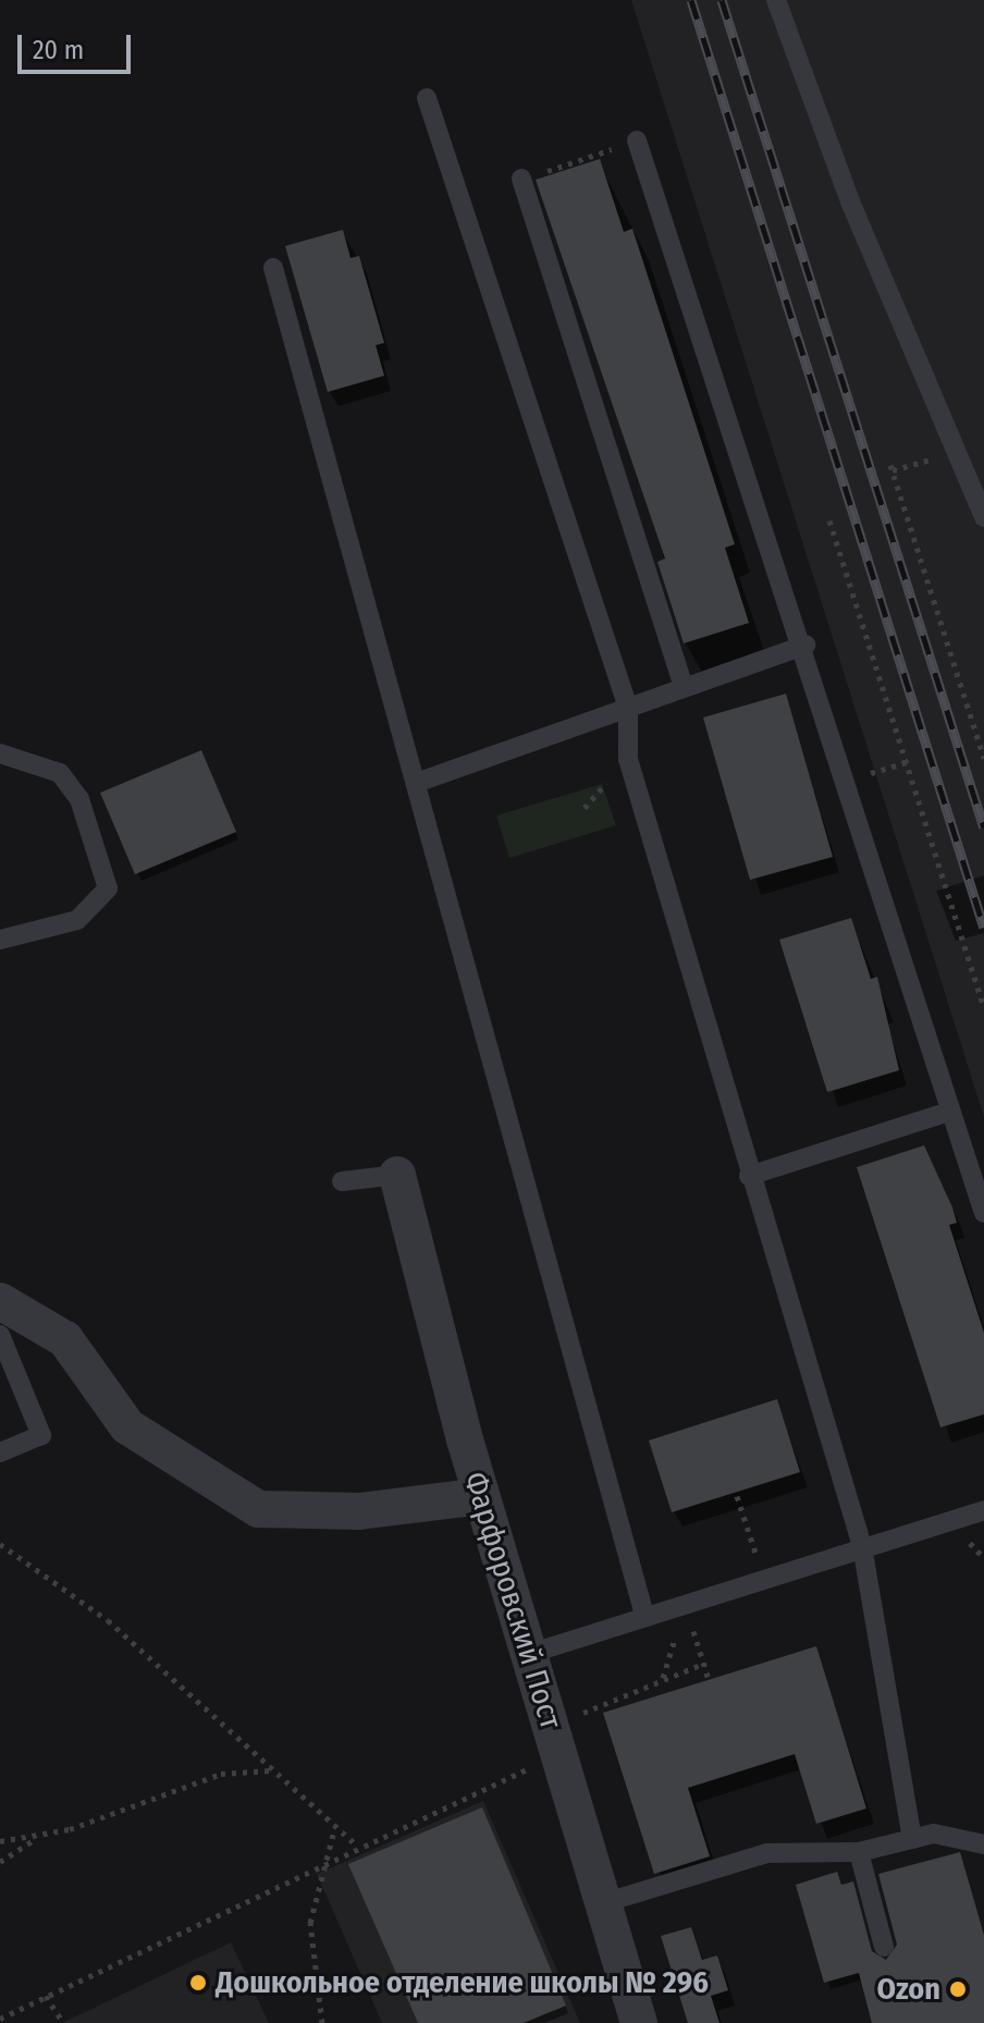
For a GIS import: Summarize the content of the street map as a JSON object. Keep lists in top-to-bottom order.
{
  "streets": {
    "street": ["Фарфоровский Пост"]
  },
  "places": ["Дошкольное отделение школы № 296", "Ozon"],
  "scale_bar": "20 m"
}
